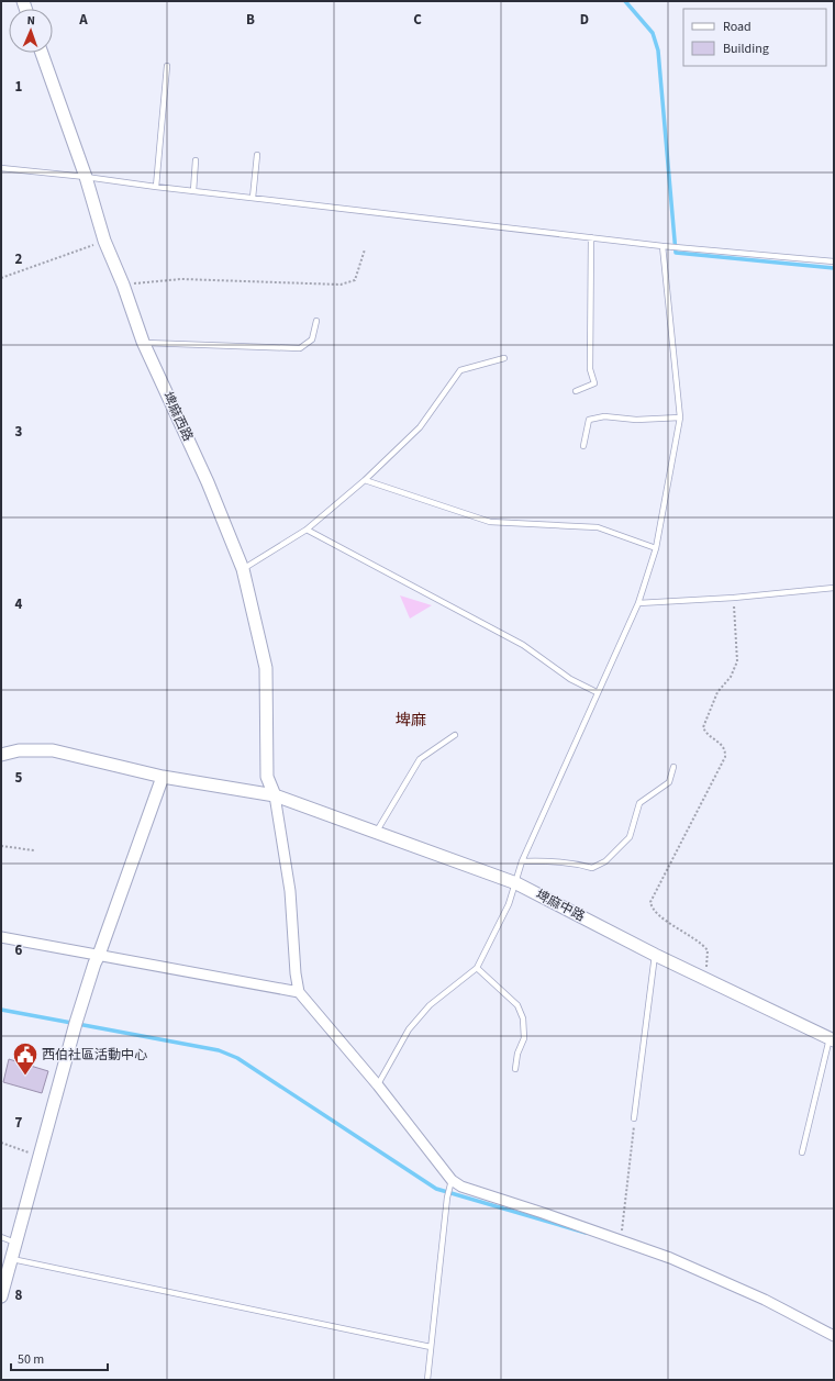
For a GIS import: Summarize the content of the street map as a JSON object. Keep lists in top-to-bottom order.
{
  "streets": {
    "street": ["埤麻西路", "埤麻中路"]
  },
  "crossings": [
    ["埤麻西路", "埤麻中路"]
  ],
  "districts": ["埤麻"],
  "places": {
    "public building": ["西伯社區活動中心"]
  },
  "legend": ["Road", "Building"],
  "scale_bar": "50 m",
  "north": "top",
  "grid": {
    "columns": [
      "A",
      "B",
      "C",
      "D"
    ],
    "rows": [
      "1",
      "2",
      "3",
      "4",
      "5",
      "6",
      "7",
      "8"
    ]
  }
}
